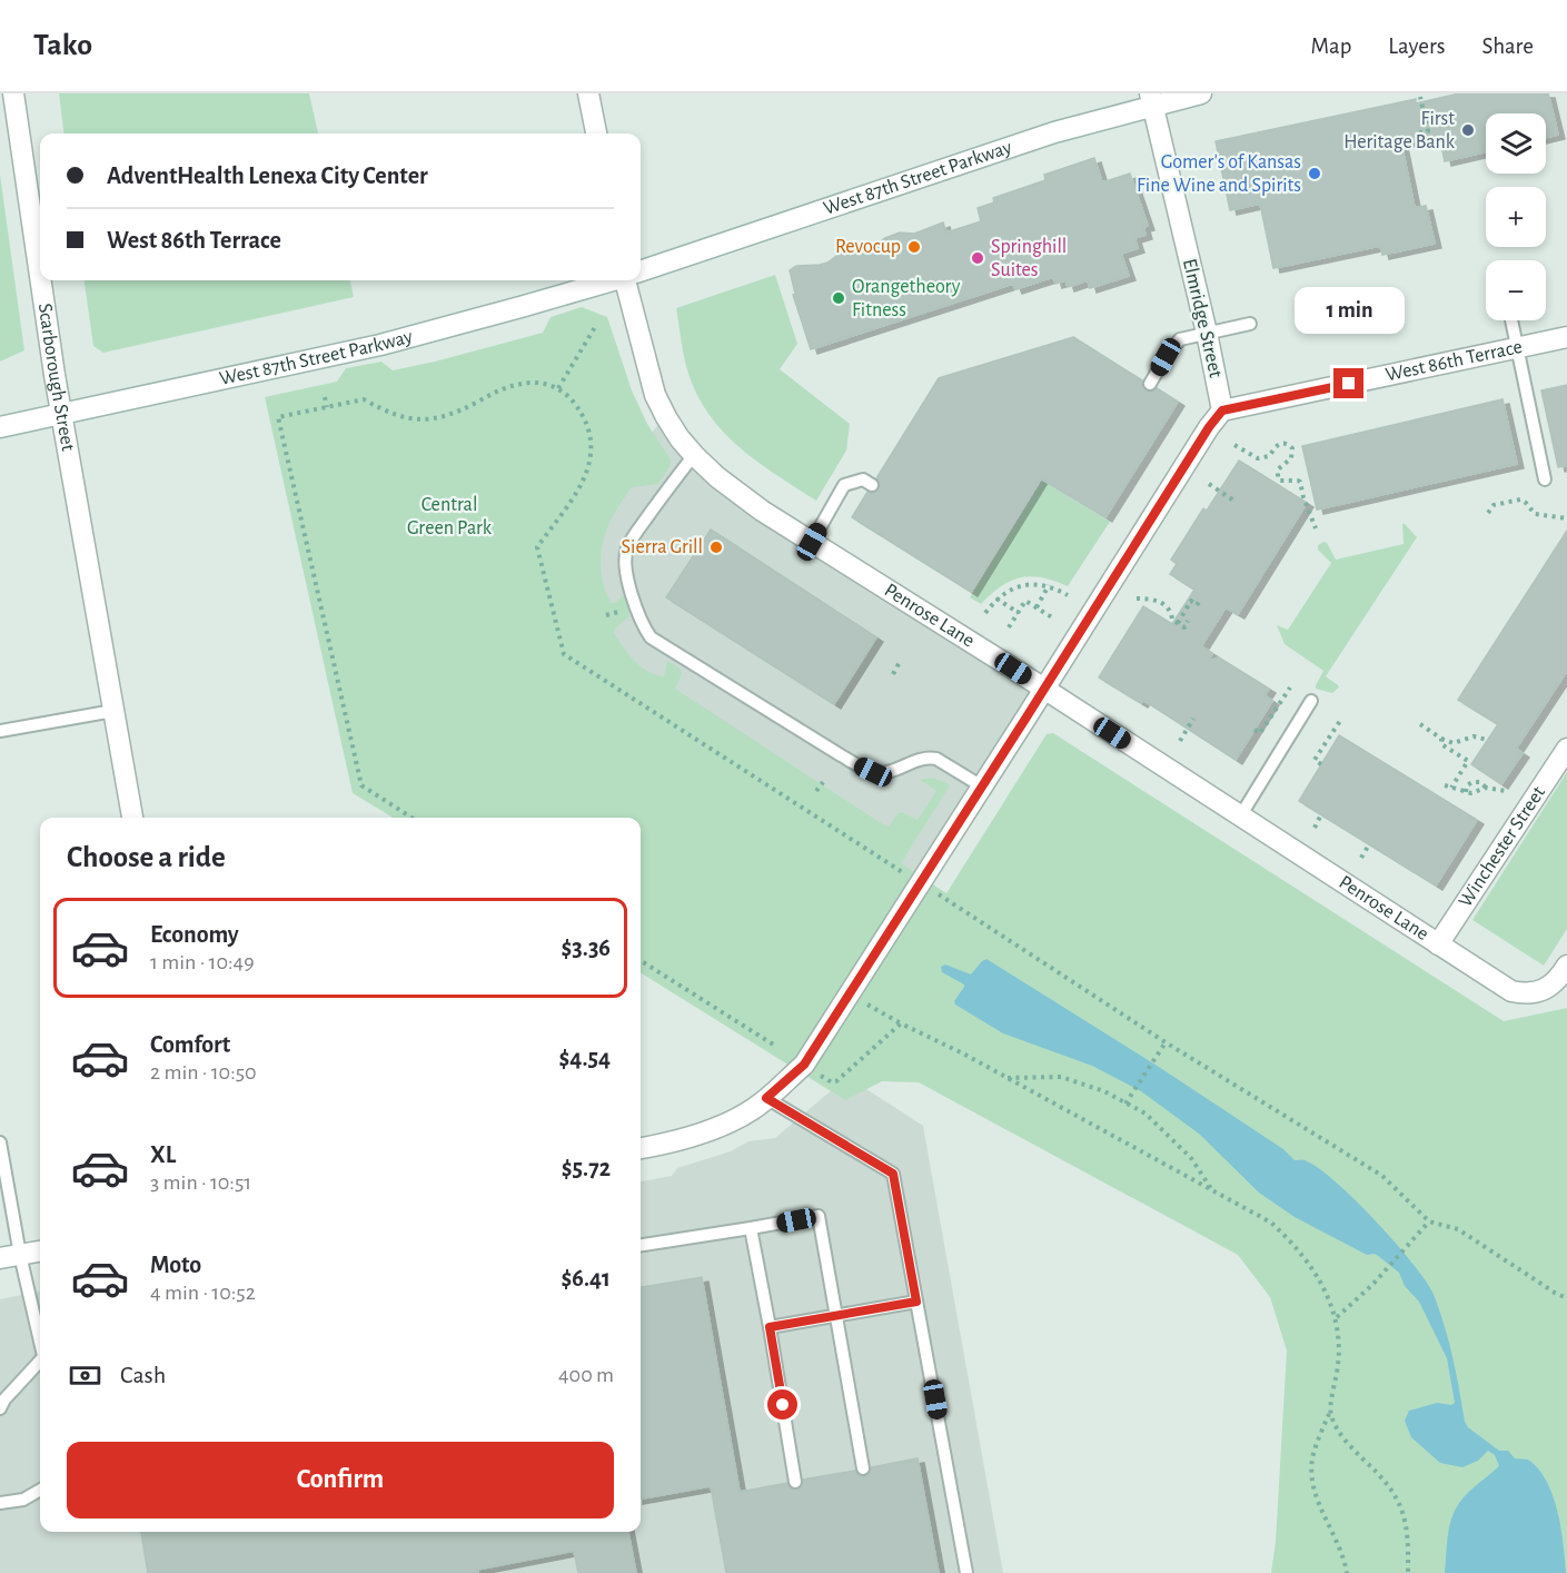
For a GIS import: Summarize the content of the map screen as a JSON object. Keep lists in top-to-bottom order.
{
  "streets": {
    "street": [
      "West 87th Street Parkway",
      "Elmridge Street",
      "West 86th Terrace",
      "Scarborough Street",
      "Penrose Lane",
      "Winchester Street"
    ]
  },
  "crossings": [
    ["West 87th Street Parkway", "Elmridge Street"],
    ["West 87th Street Parkway", "Scarborough Street"],
    ["Elmridge Street", "West 86th Terrace"],
    ["Penrose Lane", "Winchester Street"]
  ],
  "parks": ["Central Green Park"],
  "places": [
    "First Heritage Bank",
    "Gomer's of Kansas Fine Wine and Spirits",
    "Revocup",
    "Springhill Suites",
    "Orangetheory Fitness",
    "Sierra Grill"
  ],
  "page": {
    "header": "Tako",
    "nav": ["Map", "Layers", "Share"],
    "map_buttons": ["+", "−"],
    "banner": ["AdventHealth Lenexa City Center", "West 86th Terrace"],
    "bubble": "1 min",
    "heading": "Choose a ride",
    "list": [
      {
        "name": "Economy",
        "note": "1 min · 10:49",
        "value": "$3.36"
      },
      {
        "name": "Comfort",
        "note": "2 min · 10:50",
        "value": "$4.54"
      },
      {
        "name": "XL",
        "note": "3 min · 10:51",
        "value": "$5.72"
      },
      {
        "name": "Moto",
        "note": "4 min · 10:52",
        "value": "$6.41"
      }
    ],
    "pay": ["Cash", "400 m"],
    "buttons": "Confirm"
  }
}
